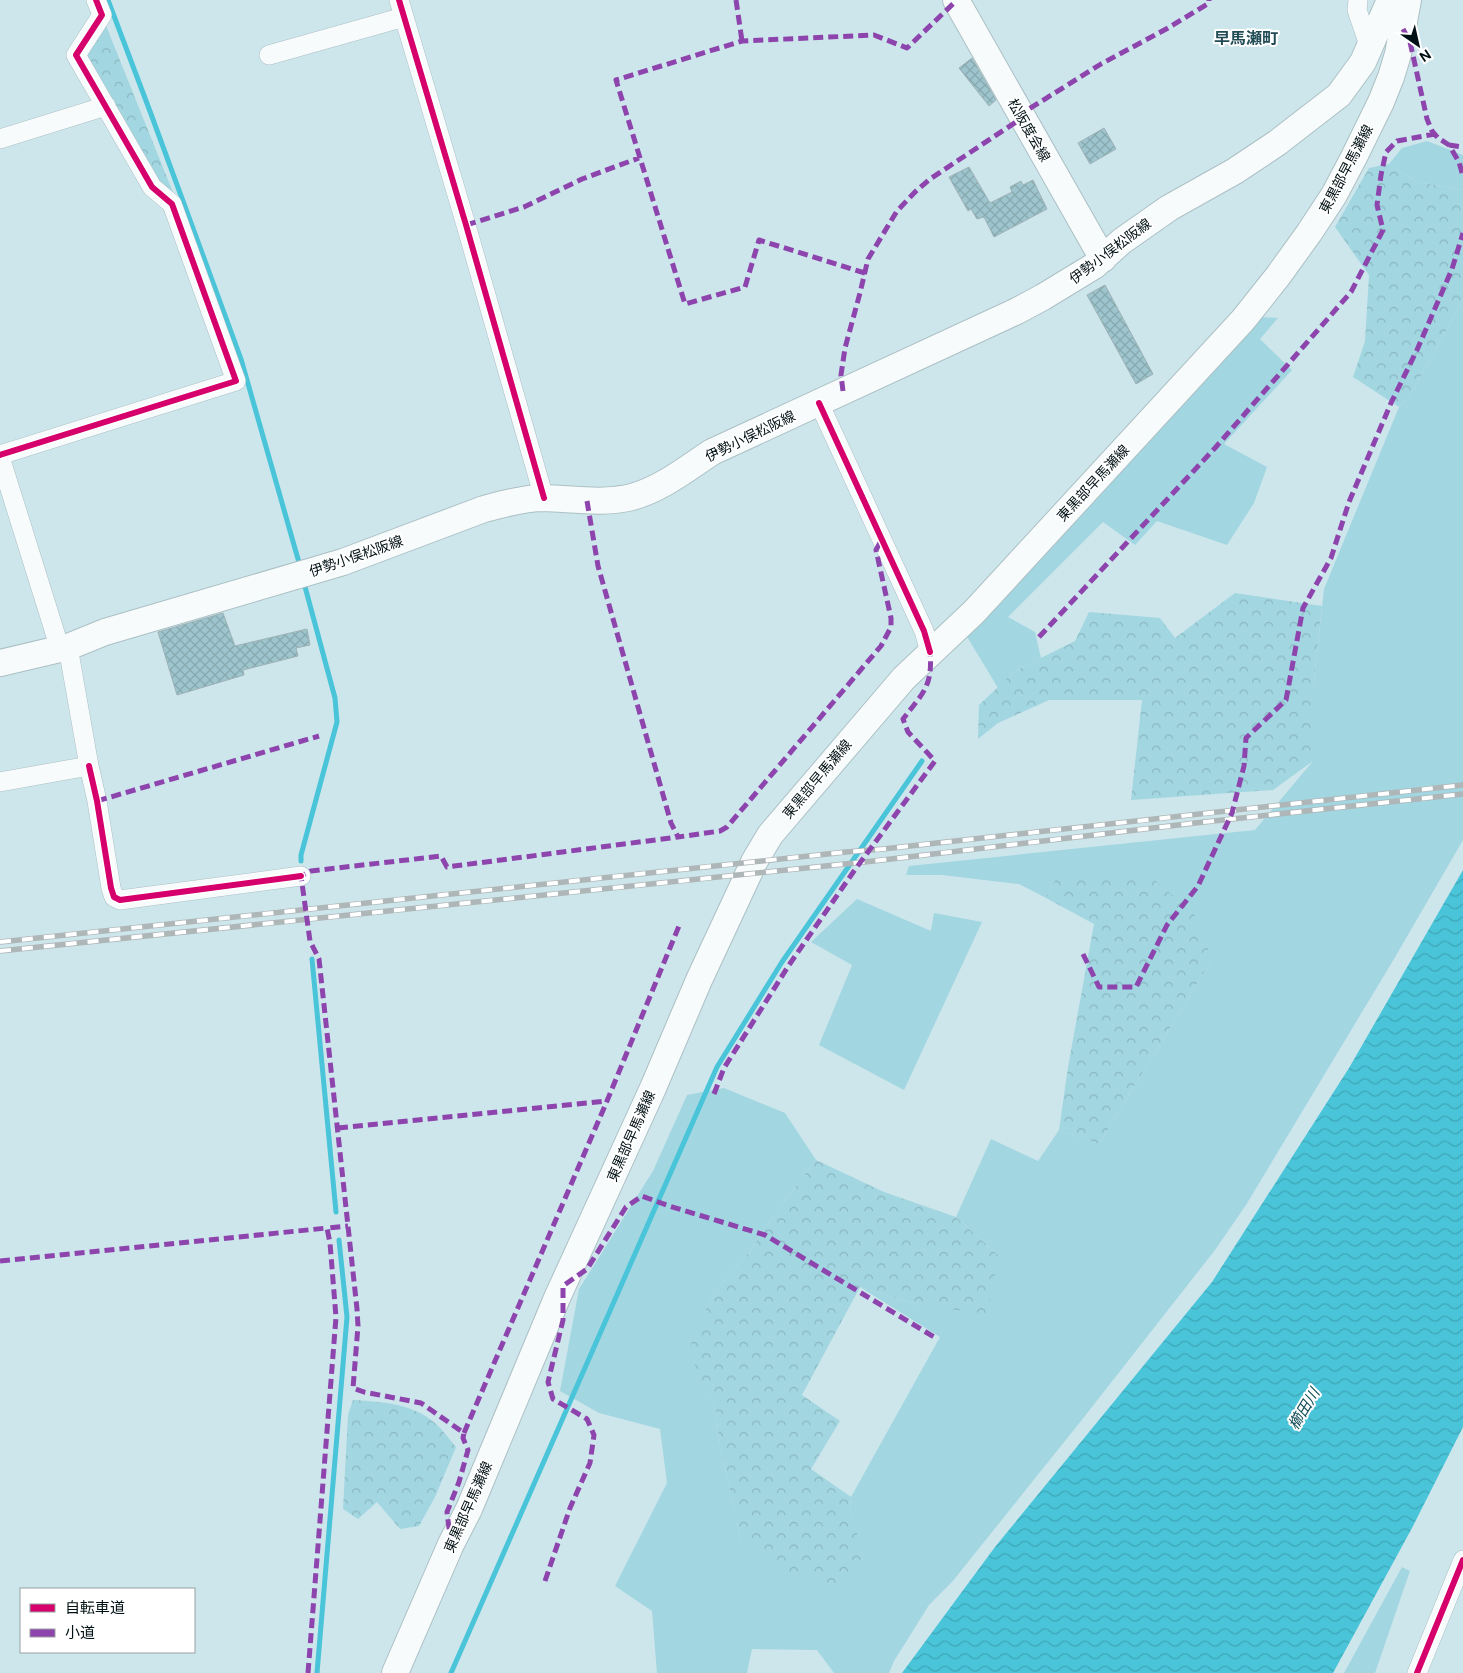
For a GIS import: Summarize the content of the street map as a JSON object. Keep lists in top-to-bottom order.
{
  "streets": {
    "main road": ["松阪度会線", "東黒部早馬瀬線", "伊勢小俣松阪線"]
  },
  "crossings": [
    ["松阪度会線", "伊勢小俣松阪線"]
  ],
  "districts": ["早馬瀬町"],
  "water": ["櫛田川"],
  "legend": ["自転車道", "小道"],
  "north": "bottom right"
}
